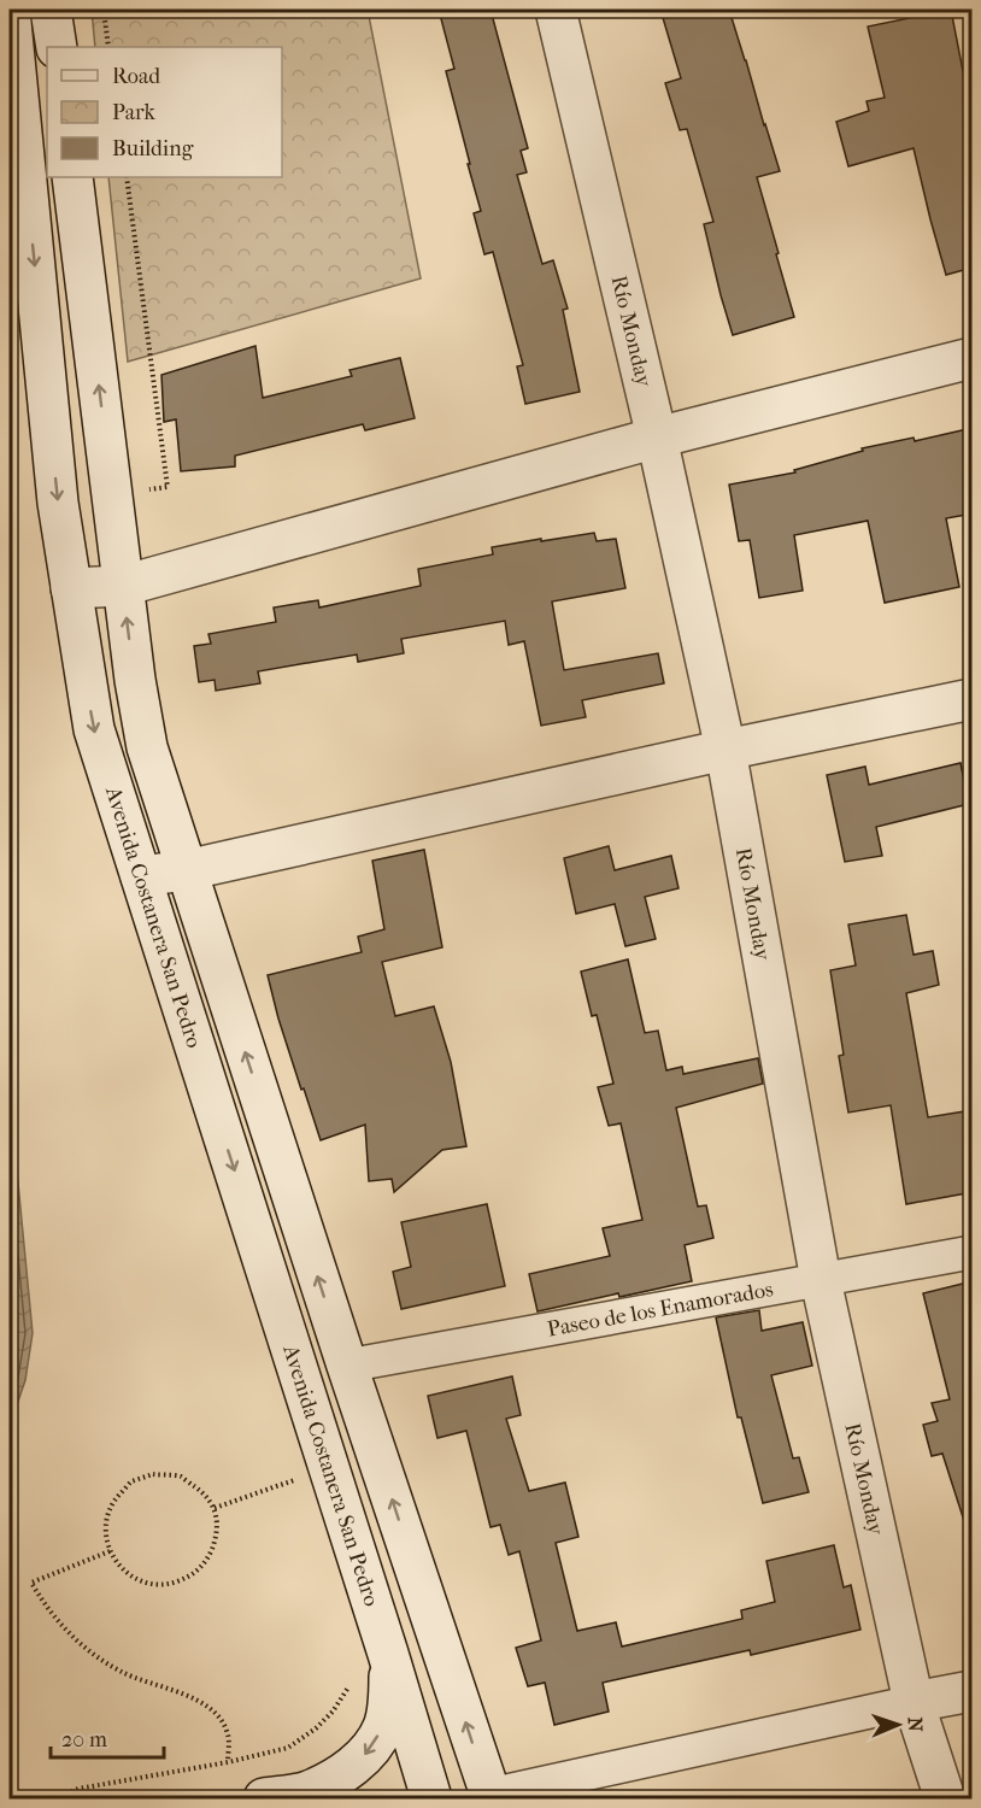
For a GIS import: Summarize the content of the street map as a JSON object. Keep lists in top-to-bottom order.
{
  "streets": {
    "main road": ["Río Monday", "Avenida Costanera San Pedro"],
    "street": ["Paseo de los Enamorados"]
  },
  "crossings": [
    ["Río Monday", "Paseo de los Enamorados"],
    ["Avenida Costanera San Pedro", "Paseo de los Enamorados"]
  ],
  "legend": ["Road", "Park", "Building"],
  "scale_bar": "20 m",
  "north": "right"
}
